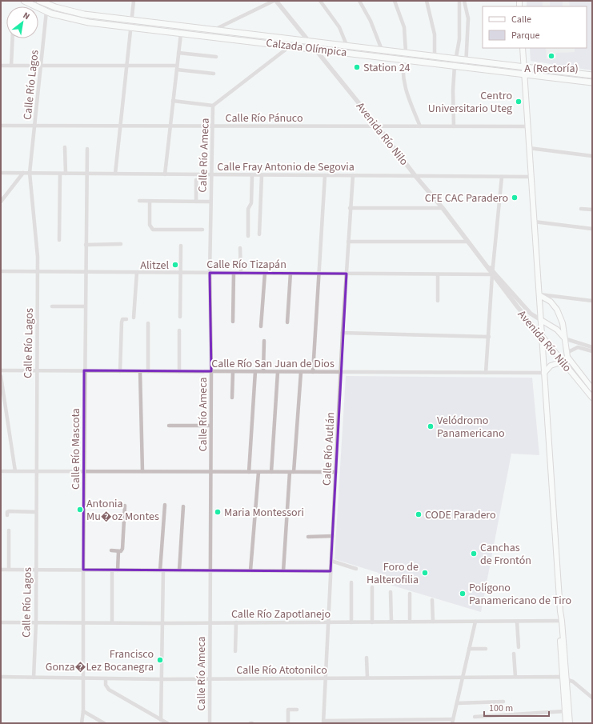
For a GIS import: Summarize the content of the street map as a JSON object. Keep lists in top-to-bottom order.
{
  "streets": {
    "main road": ["Calzada Olímpica", "Avenida Río Nilo"],
    "street": [
      "Calle Río Lagos",
      "Calle Río Pánuco",
      "Calle Río Ameca",
      "Calle Fray Antonio de Segovia",
      "Calle Río Tizapán",
      "Calle Río San Juan de Dios",
      "Calle Río Mascota",
      "Calle Río Autlán",
      "Calle Río Zapotlanejo",
      "Calle Río Atotonilco"
    ]
  },
  "crossings": [
    ["Calzada Olímpica", "Calle Río Lagos"],
    ["Calzada Olímpica", "Avenida Río Nilo"],
    ["Calle Río Lagos", "Calle Río Pánuco"],
    ["Calle Río Lagos", "Calle Fray Antonio de Segovia"],
    ["Calle Río Lagos", "Calle Río Tizapán"],
    ["Calle Río Lagos", "Calle Río San Juan de Dios"],
    ["Calle Río Lagos", "Calle Río Zapotlanejo"],
    ["Calle Río Lagos", "Calle Río Atotonilco"],
    ["Calle Río Pánuco", "Avenida Río Nilo"],
    ["Calle Río Pánuco", "Calle Río Ameca"],
    ["Avenida Río Nilo", "Calle Fray Antonio de Segovia"],
    ["Avenida Río Nilo", "Calle Río Tizapán"],
    ["Calle Río Ameca", "Calle Fray Antonio de Segovia"],
    ["Calle Río Ameca", "Calle Río Tizapán"],
    ["Calle Río Ameca", "Calle Río San Juan de Dios"],
    ["Calle Río Ameca", "Calle Río Zapotlanejo"],
    ["Calle Río Ameca", "Calle Río Atotonilco"],
    ["Calle Fray Antonio de Segovia", "Calle Río Mascota"],
    ["Calle Fray Antonio de Segovia", "Calle Río Autlán"],
    ["Calle Río Tizapán", "Calle Río Mascota"],
    ["Calle Río Tizapán", "Calle Río Autlán"],
    ["Calle Río San Juan de Dios", "Calle Río Mascota"],
    ["Calle Río San Juan de Dios", "Calle Río Autlán"],
    ["Calle Río Mascota", "Calle Río Zapotlanejo"],
    ["Calle Río Mascota", "Calle Río Atotonilco"],
    ["Calle Río Autlán", "Calle Río Zapotlanejo"],
    ["Calle Río Autlán", "Calle Río Atotonilco"]
  ],
  "places": [
    "A (Rectoría)",
    "Station 24",
    "Centro Universitario Uteg",
    "CFE CAC Paradero",
    "Alitzel",
    "Velódromo Panamericano",
    "Antonia Mu�oz Montes",
    "Maria Montessori",
    "CODE Paradero",
    "Canchas de Frontón",
    "Foro de Halterofilia",
    "Polígono Panamericano de Tiro",
    "Francisco Gonza�Lez Bocanegra"
  ],
  "legend": ["Calle", "Parque"],
  "scale_bar": "100 m",
  "north": "top right"
}
